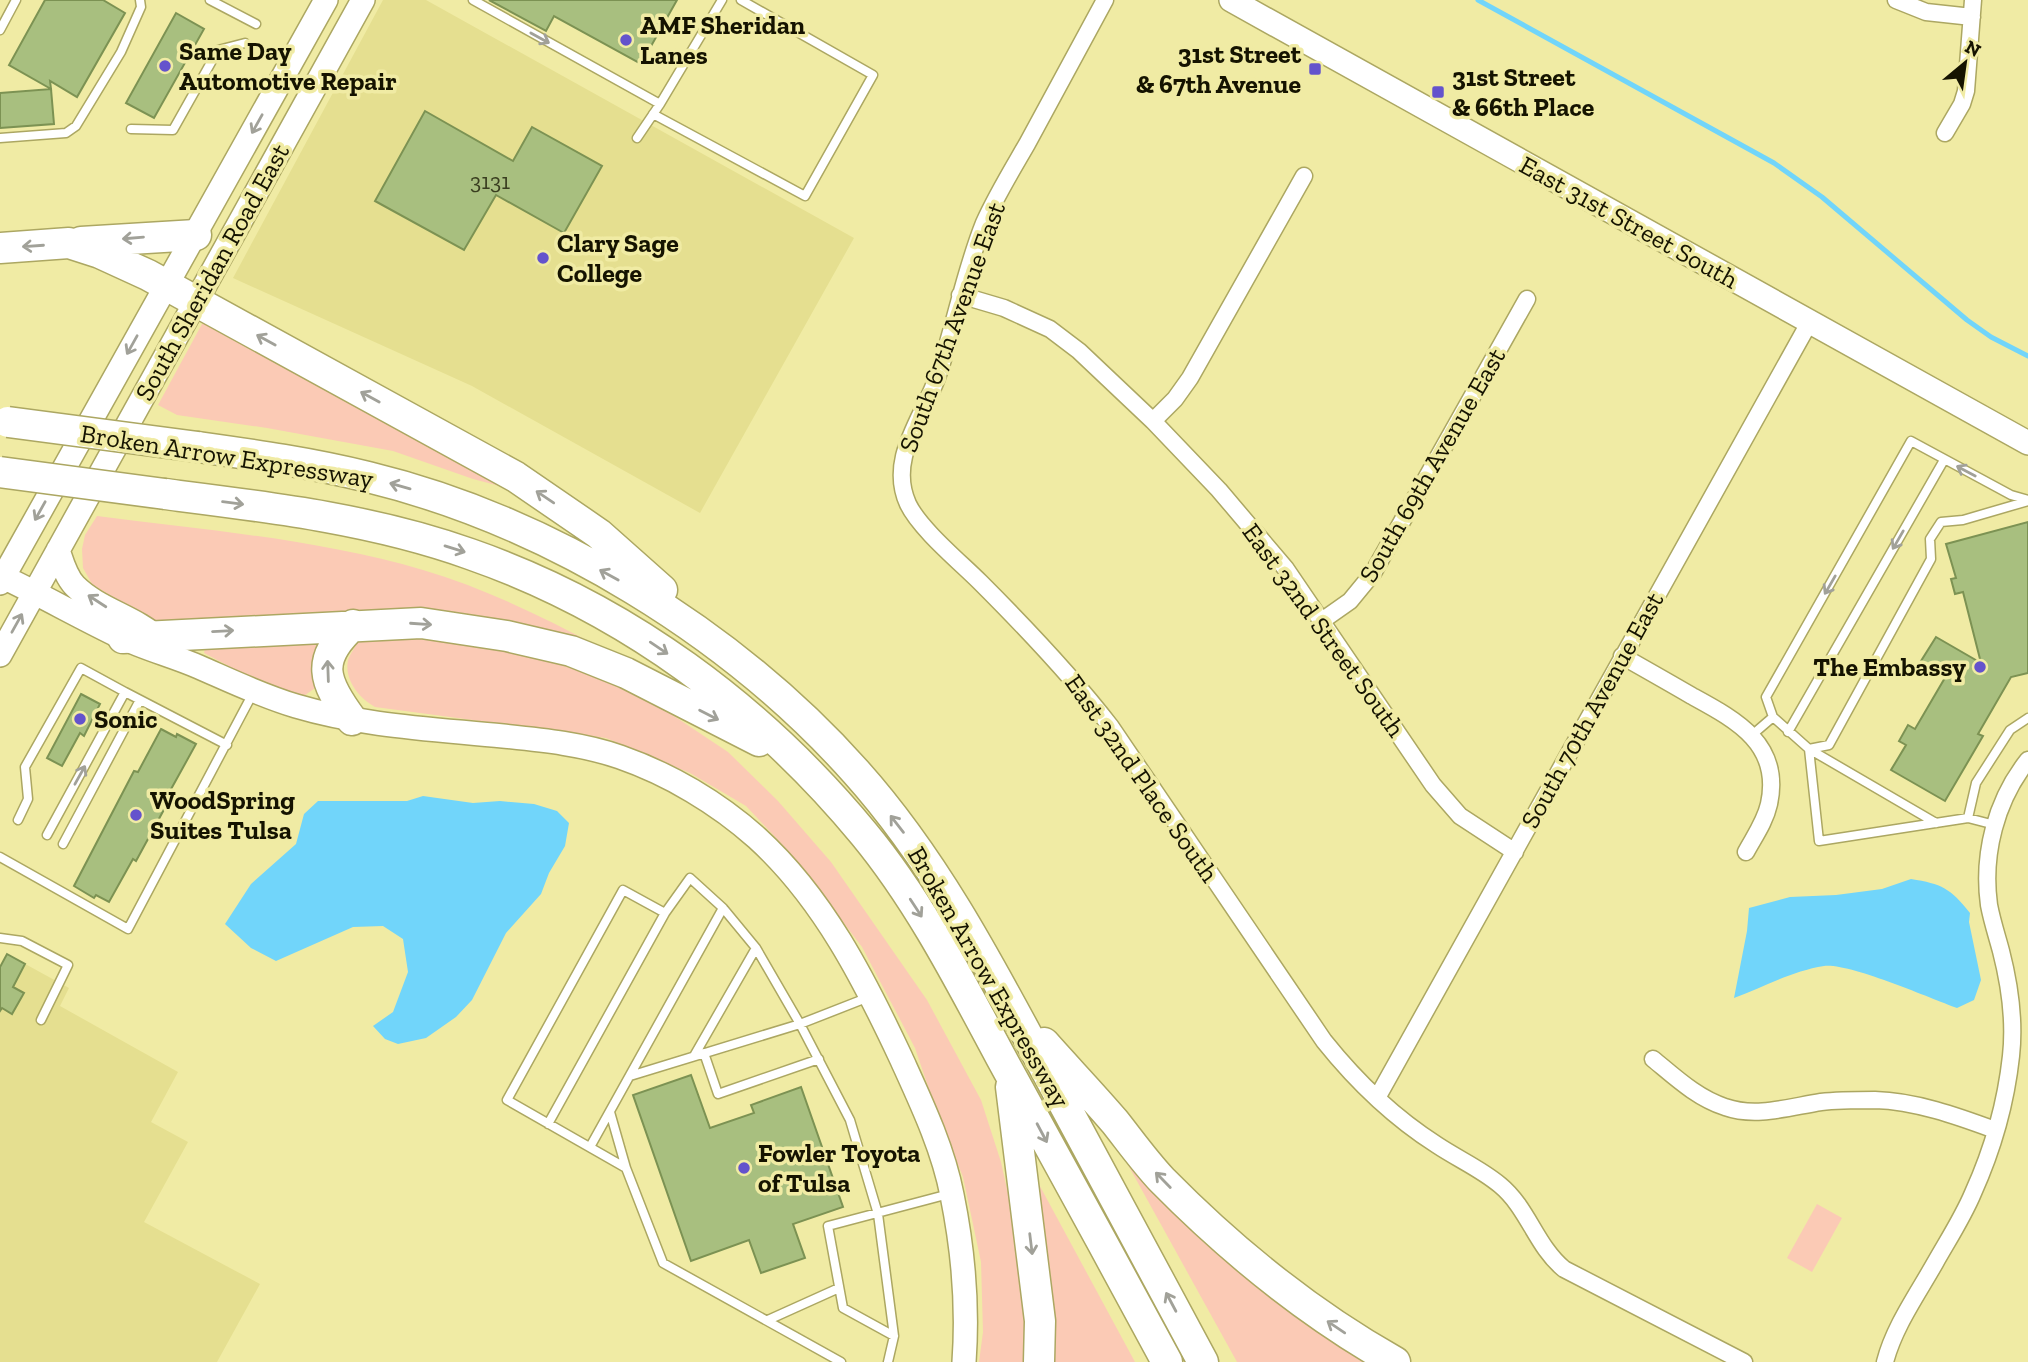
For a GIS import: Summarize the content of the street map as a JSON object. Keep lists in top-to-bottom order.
{
  "streets": {
    "highway": ["Broken Arrow Expressway"],
    "main road": ["East 31st Street South", "South Sheridan Road East"],
    "street": [
      "South 67th Avenue East",
      "South 69th Avenue East",
      "East 32nd Street South",
      "South 70th Avenue East",
      "East 32nd Place South"
    ]
  },
  "crossings": [
    ["East 31st Street South", "South 70th Avenue East"],
    ["South 67th Avenue East", "East 32nd Street South"],
    ["South 67th Avenue East", "East 32nd Place South"],
    ["South 69th Avenue East", "East 32nd Street South"],
    ["East 32nd Street South", "South 70th Avenue East"],
    ["South 70th Avenue East", "East 32nd Place South"]
  ],
  "places": {
    "other": [
      "AMF Sheridan Lanes",
      "Same Day Automotive Repair",
      "Clary Sage College",
      "The Embassy",
      "Sonic",
      "WoodSpring Suites Tulsa",
      "Fowler Toyota of Tulsa"
    ],
    "transit": ["31st Street & 67th Avenue", "31st Street & 66th Place"]
  },
  "house_numbers": ["3131"],
  "north": "top right"
}
